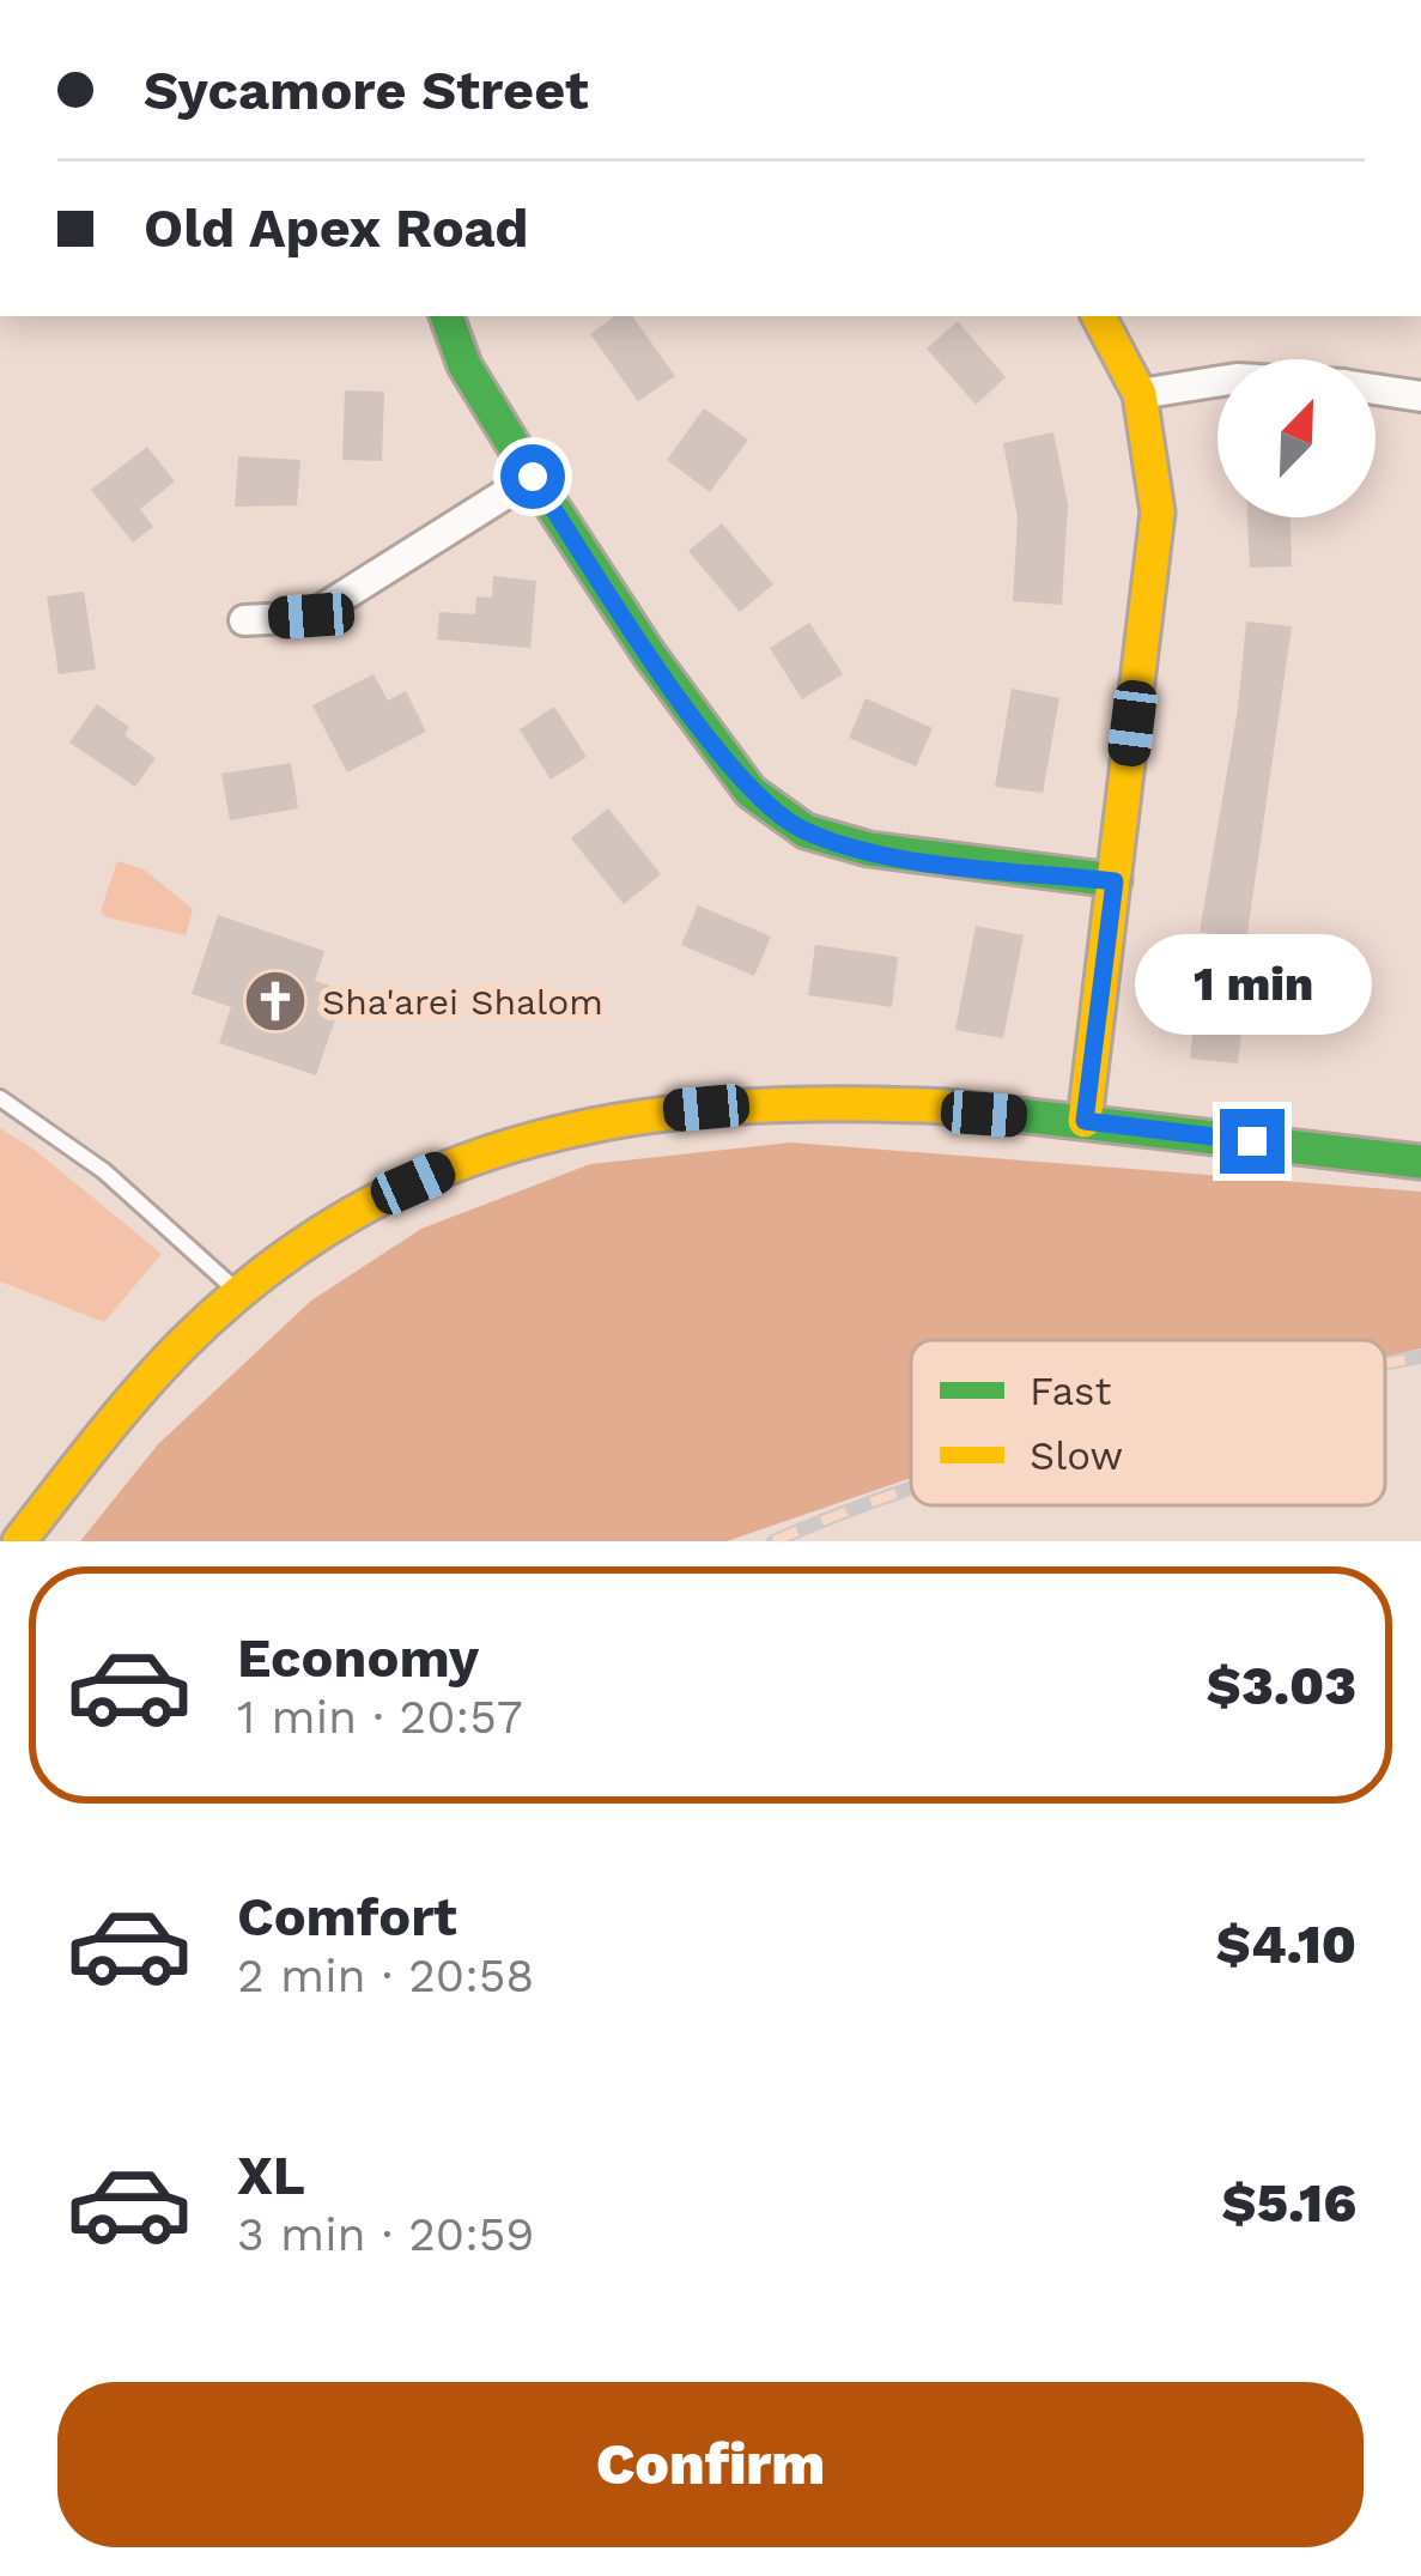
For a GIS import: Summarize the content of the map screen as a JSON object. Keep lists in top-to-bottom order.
{
  "places": {
    "church": ["Sha'arei Shalom"]
  },
  "legend": ["Fast", "Slow"],
  "north": "top right",
  "page": {
    "banner": ["Sycamore Street", "Old Apex Road"],
    "bubble": "1 min",
    "list": [
      {
        "name": "Economy",
        "note": "1 min · 20:57",
        "value": "$3.03"
      },
      {
        "name": "Comfort",
        "note": "2 min · 20:58",
        "value": "$4.10"
      },
      {
        "name": "XL",
        "note": "3 min · 20:59",
        "value": "$5.16"
      }
    ],
    "buttons": "Confirm"
  }
}
